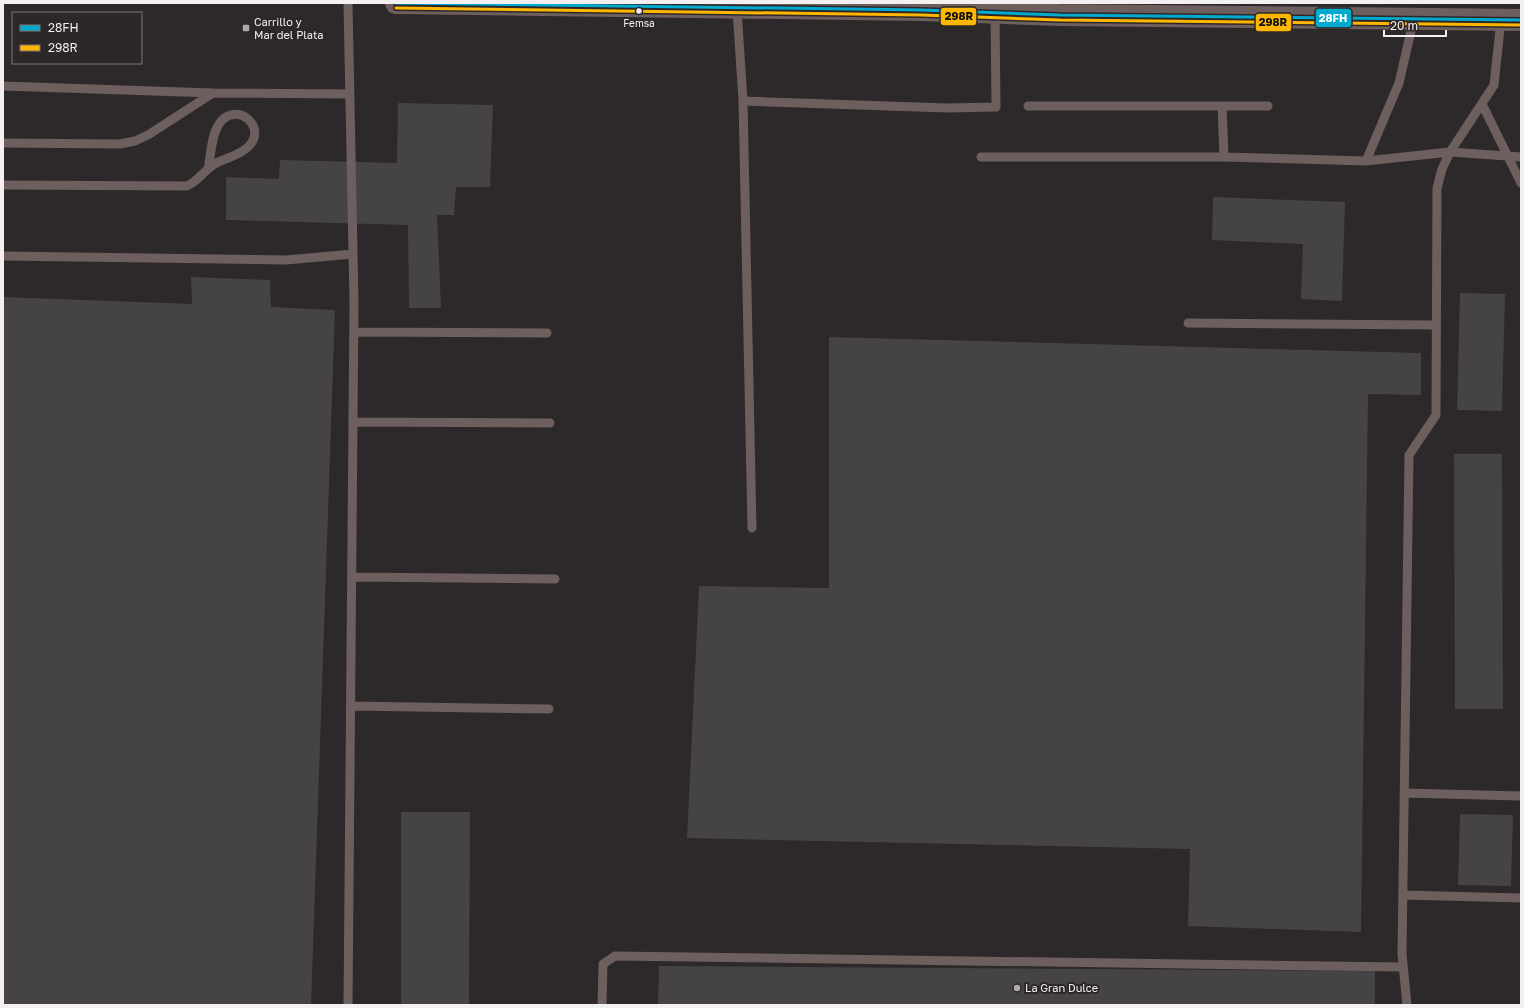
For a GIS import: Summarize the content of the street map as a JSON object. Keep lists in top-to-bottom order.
{
  "places": {
    "other": ["Femsa", "La Gran Dulce"],
    "transit": ["Carrillo y Mar del Plata"]
  },
  "lines": ["transit line 28FH", "transit line 298R"],
  "legend": ["28FH", "298R"],
  "scale_bar": "20 m"
}
